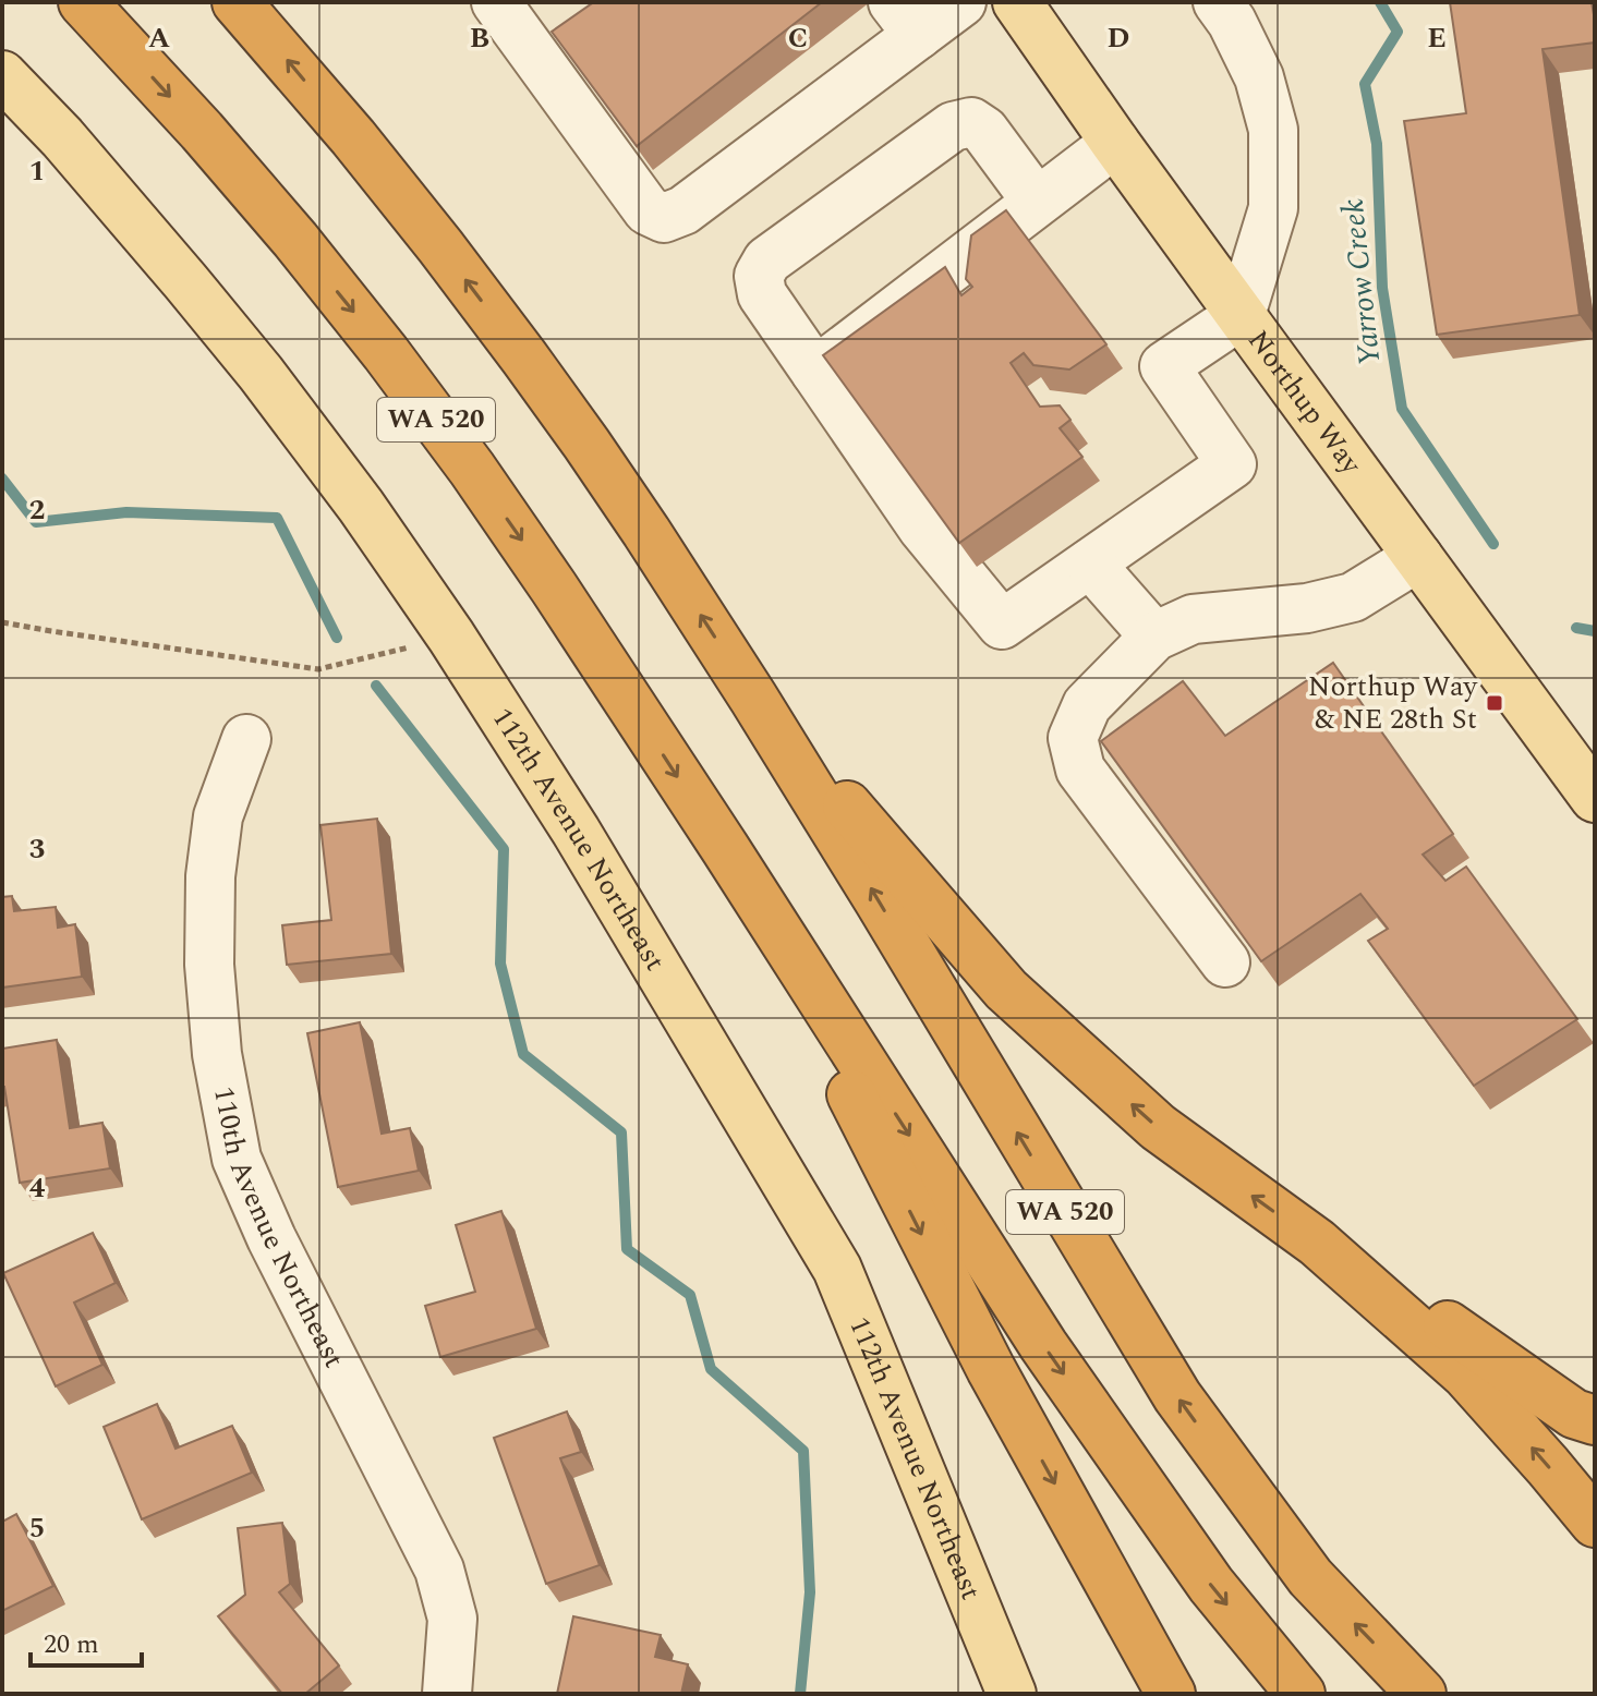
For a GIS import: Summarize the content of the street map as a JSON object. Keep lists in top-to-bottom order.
{
  "streets": {
    "highway": ["WA 520"],
    "main road": ["Northup Way", "112th Avenue Northeast"],
    "street": ["110th Avenue Northeast"]
  },
  "water": ["Yarrow Creek"],
  "places": {
    "transit": ["Northup Way & NE 28th St"]
  },
  "scale_bar": "20 m",
  "grid": {
    "columns": [
      "A",
      "B",
      "C",
      "D",
      "E"
    ],
    "rows": [
      "1",
      "2",
      "3",
      "4",
      "5"
    ]
  }
}
